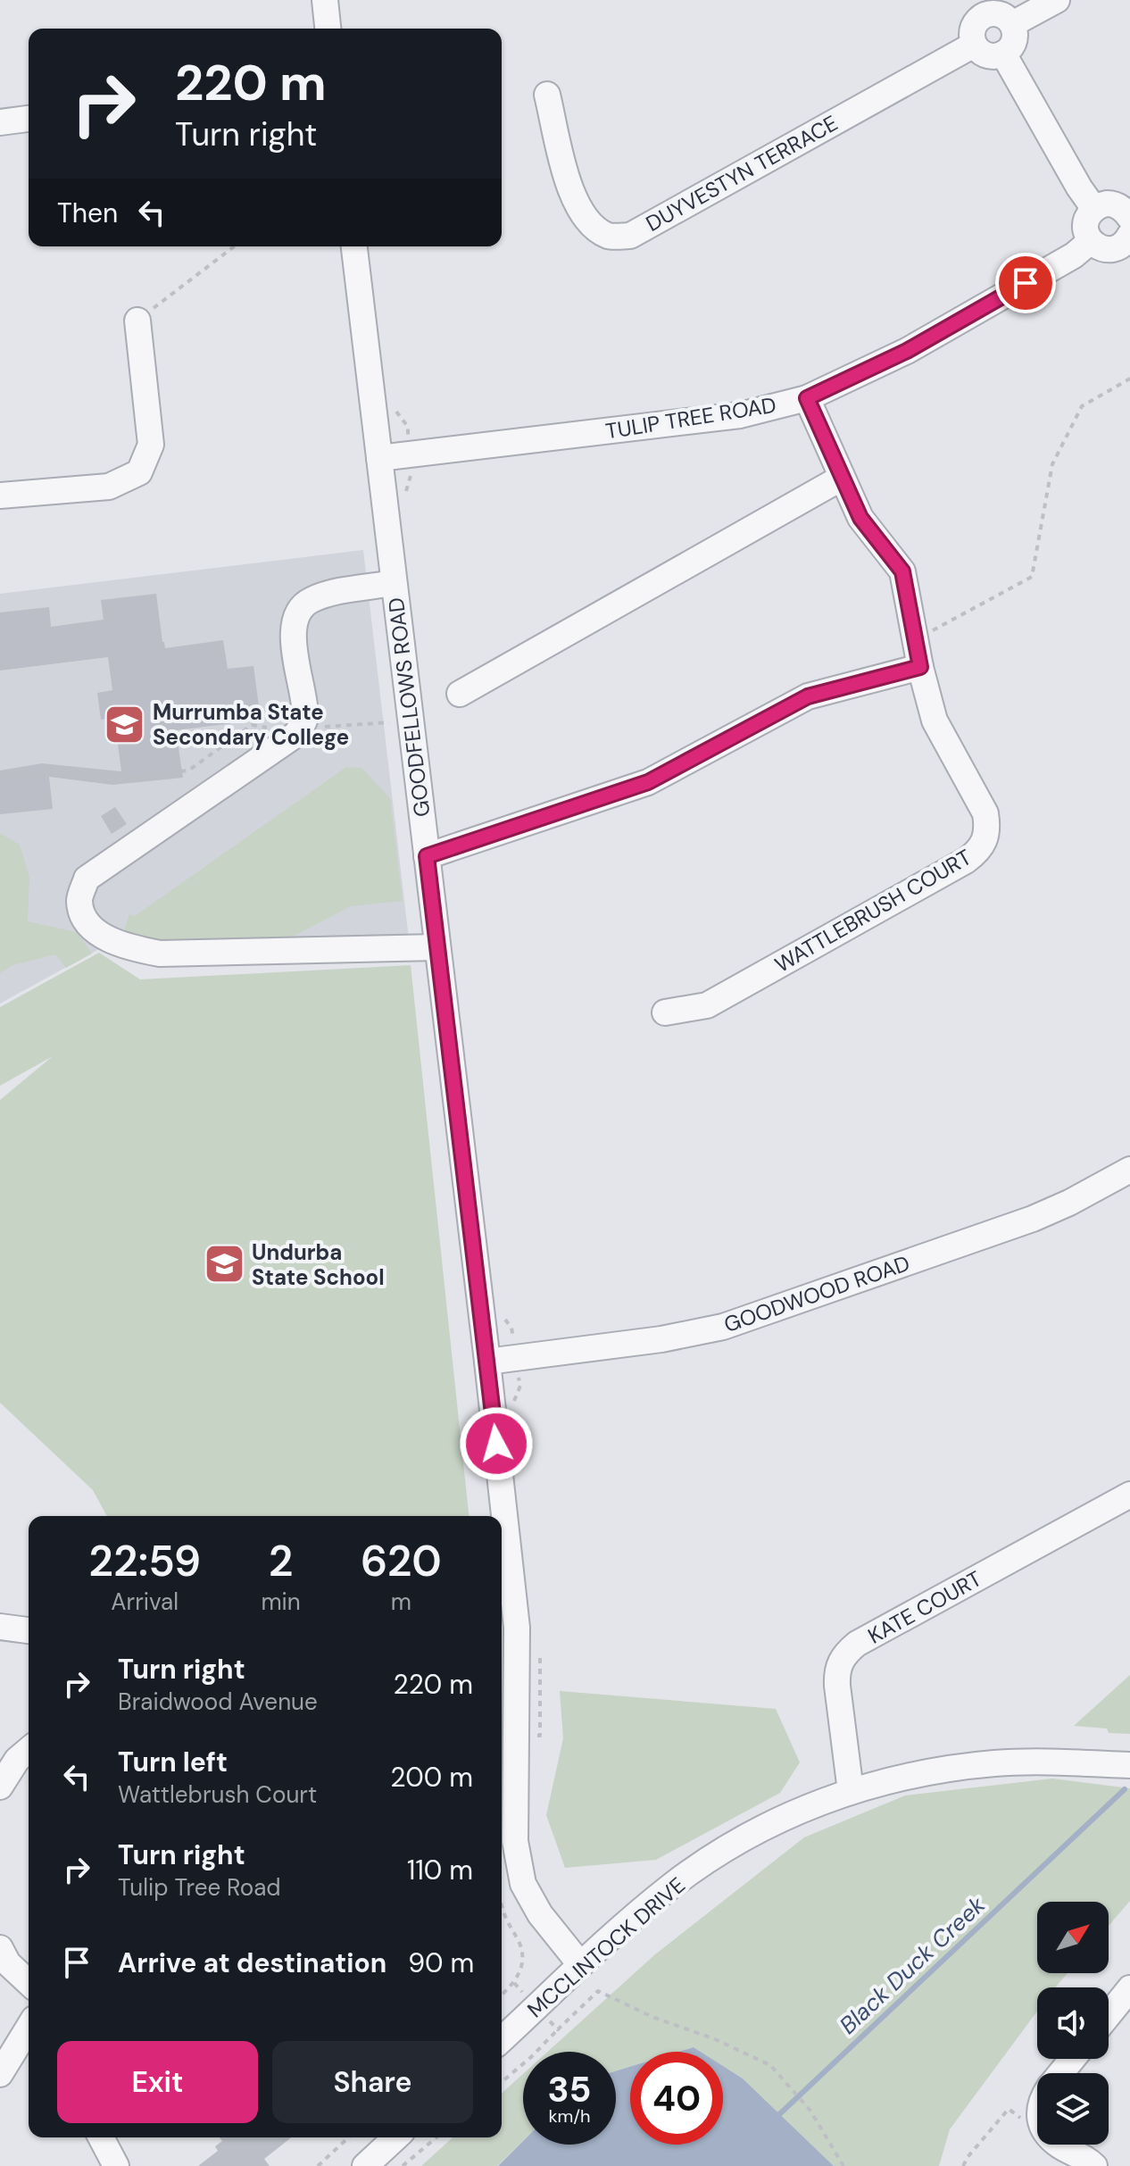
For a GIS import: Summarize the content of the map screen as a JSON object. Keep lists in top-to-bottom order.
{
  "streets": {
    "street": [
      "DUYVESTYN TERRACE",
      "TULIP TREE ROAD",
      "GOODFELLOWS ROAD",
      "WATTLEBRUSH COURT",
      "GOODWOOD ROAD",
      "KATE COURT",
      "MCCLINTOCK DRIVE"
    ]
  },
  "crossings": [
    ["TULIP TREE ROAD", "GOODFELLOWS ROAD"],
    ["TULIP TREE ROAD", "WATTLEBRUSH COURT"],
    ["GOODFELLOWS ROAD", "GOODWOOD ROAD"],
    ["GOODFELLOWS ROAD", "MCCLINTOCK DRIVE"],
    ["KATE COURT", "MCCLINTOCK DRIVE"]
  ],
  "water": ["Black Duck Creek"],
  "places": {
    "school or university": ["Murrumba State Secondary College", "Undurba State School"]
  },
  "north": "top right",
  "page": {
    "turn": ["220 m", "Turn right"],
    "then": "Then",
    "eta": [
      "22:59",
      "Arrival",
      "2",
      "min",
      "620",
      "m"
    ],
    "list": [
      {
        "name": "Turn right",
        "note": "Braidwood Avenue",
        "value": "220 m"
      },
      {
        "name": "Turn left",
        "note": "Wattlebrush Court",
        "value": "200 m"
      },
      {
        "name": "Turn right",
        "note": "Tulip Tree Road",
        "value": "110 m"
      },
      {
        "name": "Arrive at destination",
        "value": "90 m"
      }
    ],
    "buttons": ["Exit", "Share"],
    "speed": "35 km/h",
    "limit": "40"
  }
}
